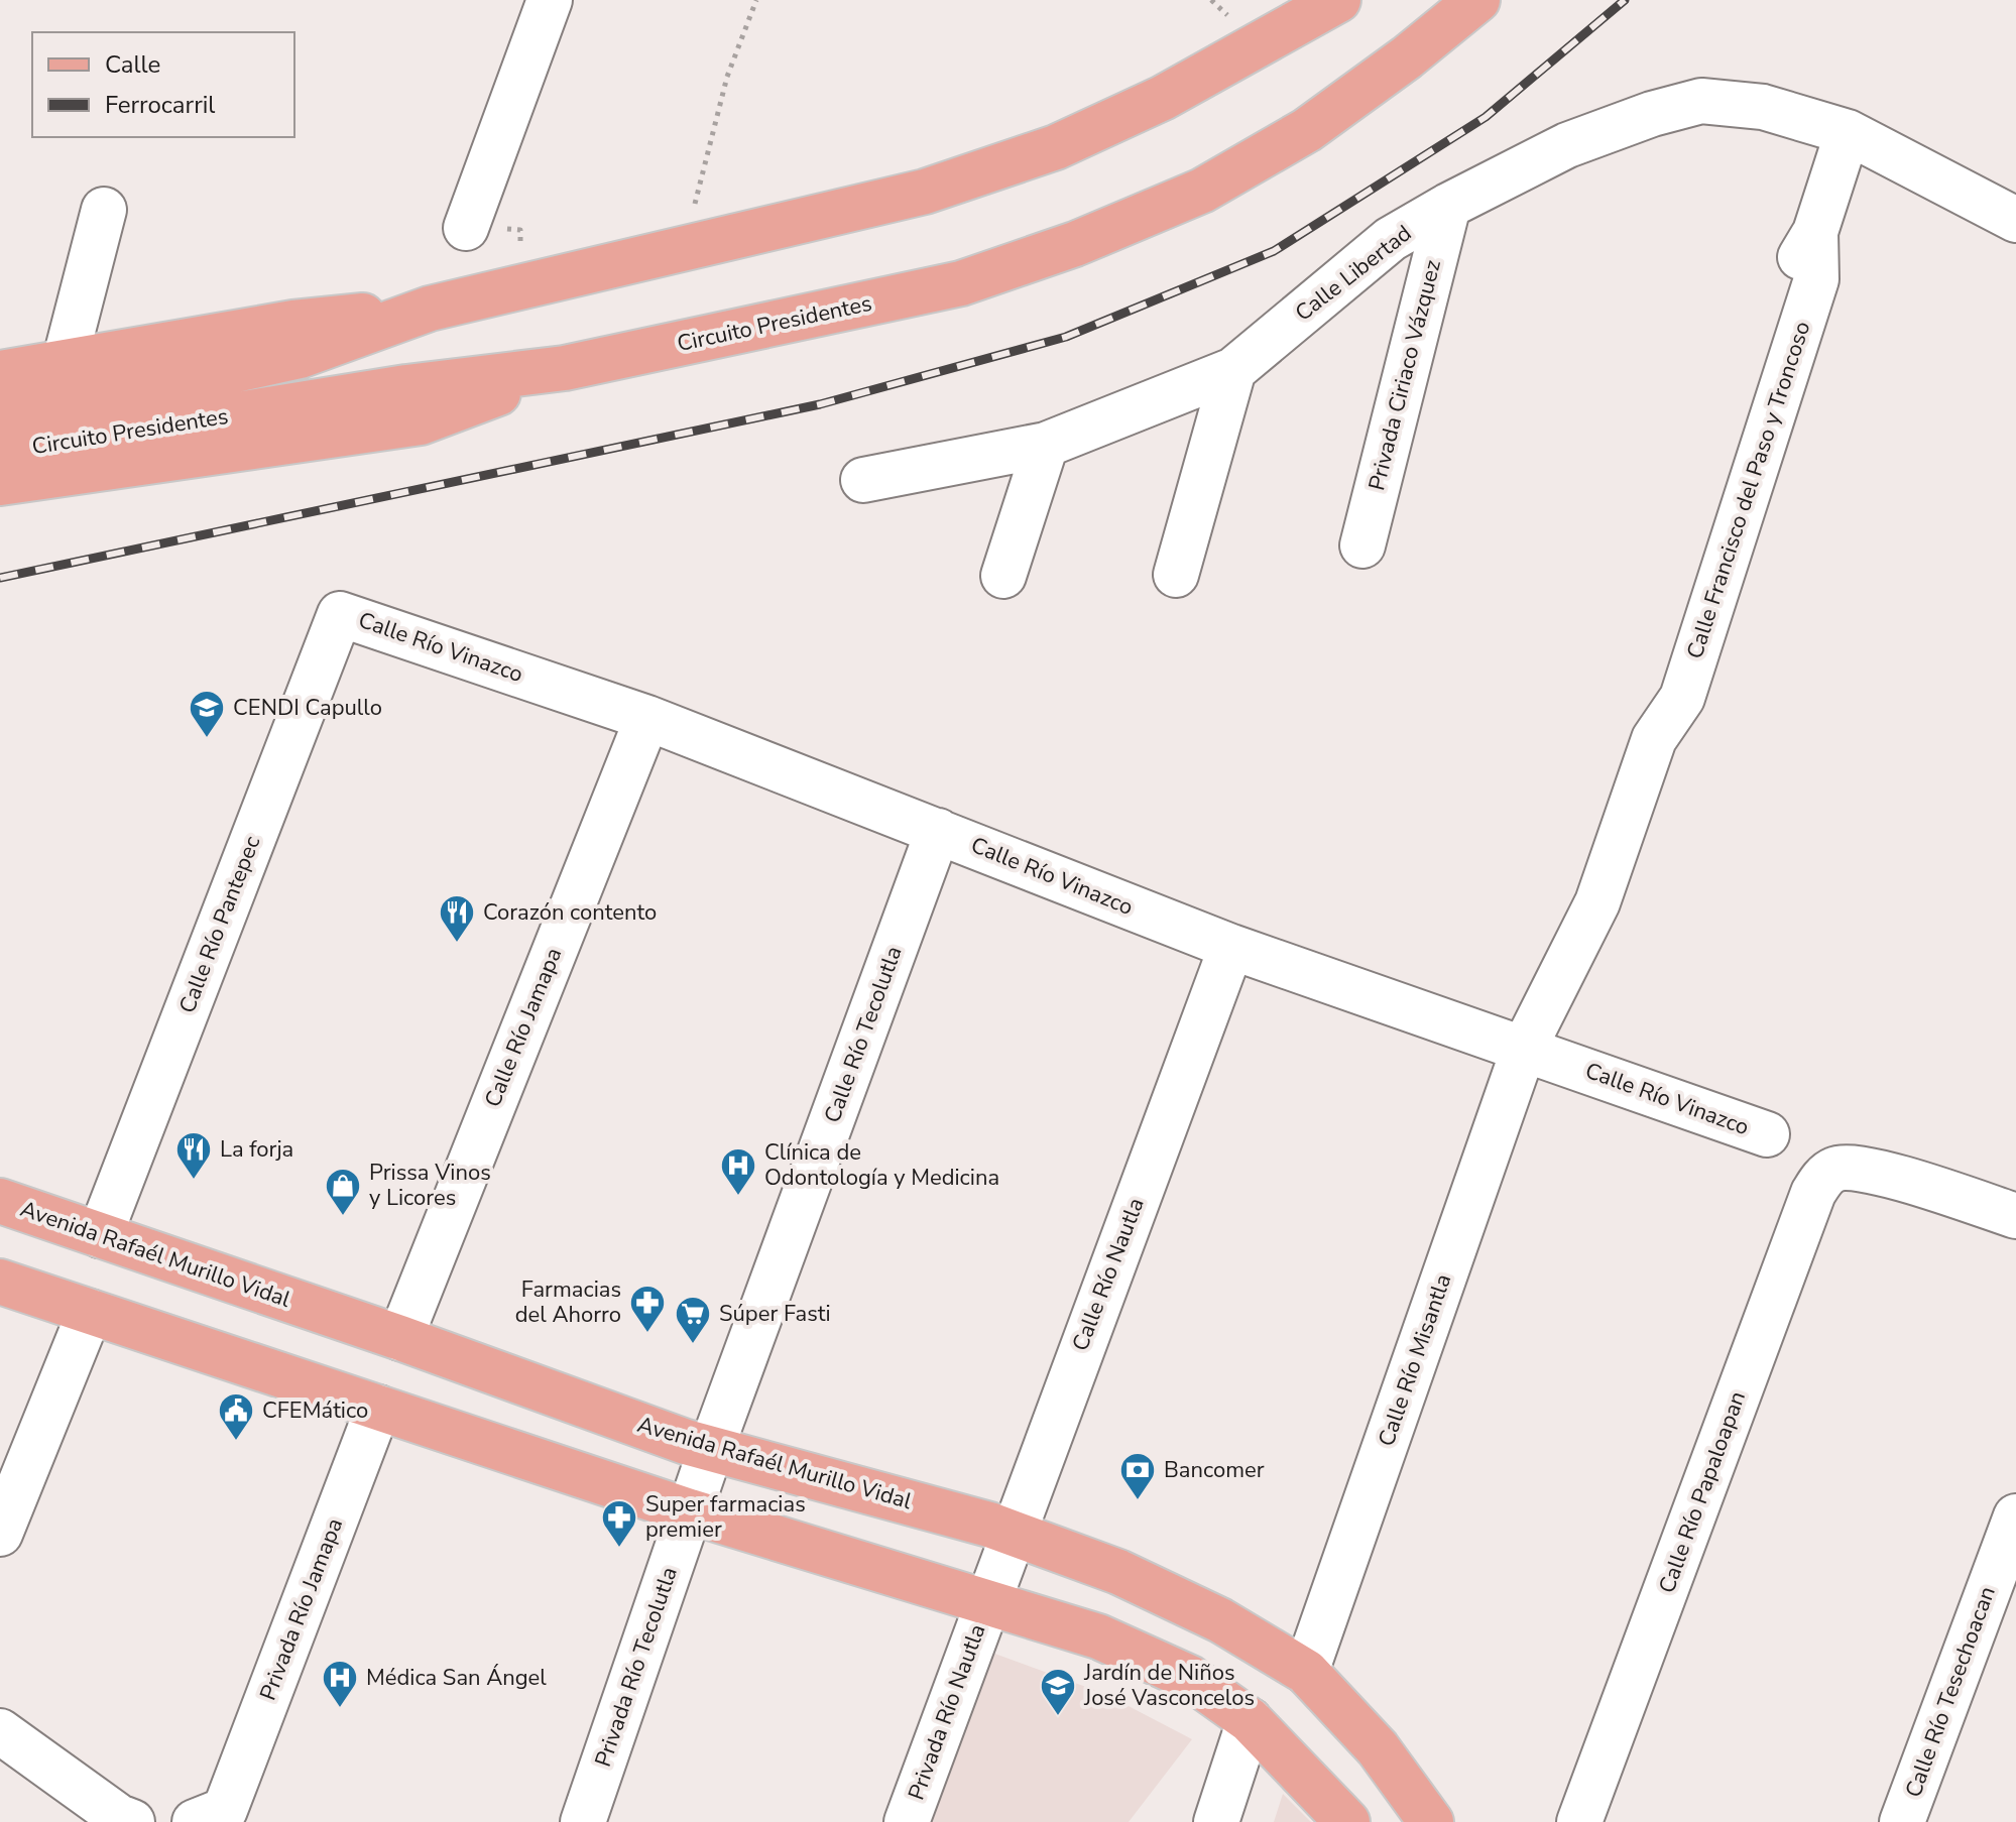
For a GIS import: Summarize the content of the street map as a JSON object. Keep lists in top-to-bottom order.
{
  "streets": {
    "main road": ["Circuito Presidentes", "Avenida Rafaél Murillo Vidal"],
    "street": [
      "Calle Libertad",
      "Privada Ciriaco Vázquez",
      "Calle Francisco del Paso y Troncoso",
      "Calle Río Vinazco",
      "Calle Río Pantepec",
      "Calle Río Jamapa",
      "Calle Río Tecolutla",
      "Calle Río Nautla",
      "Calle Río Misantla",
      "Calle Río Papaloapan",
      "Privada Río Jamapa",
      "Privada Río Tecolutla",
      "Calle Río Tesechoacan",
      "Privada Río Nautla"
    ]
  },
  "crossings": [
    ["Calle Libertad", "Privada Ciriaco Vázquez"],
    ["Calle Libertad", "Calle Francisco del Paso y Troncoso"],
    ["Calle Francisco del Paso y Troncoso", "Calle Río Vinazco"],
    ["Calle Francisco del Paso y Troncoso", "Calle Río Misantla"],
    ["Calle Río Vinazco", "Calle Río Pantepec"],
    ["Calle Río Vinazco", "Calle Río Jamapa"],
    ["Calle Río Vinazco", "Calle Río Tecolutla"],
    ["Calle Río Vinazco", "Calle Río Nautla"],
    ["Calle Río Vinazco", "Calle Río Misantla"],
    ["Calle Río Pantepec", "Avenida Rafaél Murillo Vidal"],
    ["Calle Río Jamapa", "Avenida Rafaél Murillo Vidal"],
    ["Calle Río Tecolutla", "Avenida Rafaél Murillo Vidal"],
    ["Calle Río Tecolutla", "Privada Río Tecolutla"],
    ["Avenida Rafaél Murillo Vidal", "Calle Río Nautla"],
    ["Avenida Rafaél Murillo Vidal", "Calle Río Misantla"],
    ["Calle Río Nautla", "Privada Río Nautla"]
  ],
  "places": {
    "school or university": ["CENDI Capullo", "Jardín de Niños José Vasconcelos"],
    "restaurant": ["Corazón contento", "La forja"],
    "hospital": ["Clínica de Odontología y Medicina", "Médica San Ángel"],
    "shop": ["Prissa Vinos y Licores"],
    "pharmacy": ["Farmacias del Ahorro", "Super farmacias premier"],
    "supermarket": ["Súper Fasti"],
    "public building": ["CFEMático"],
    "bank": ["Bancomer"]
  },
  "legend": ["Calle", "Ferrocarril"]
}
